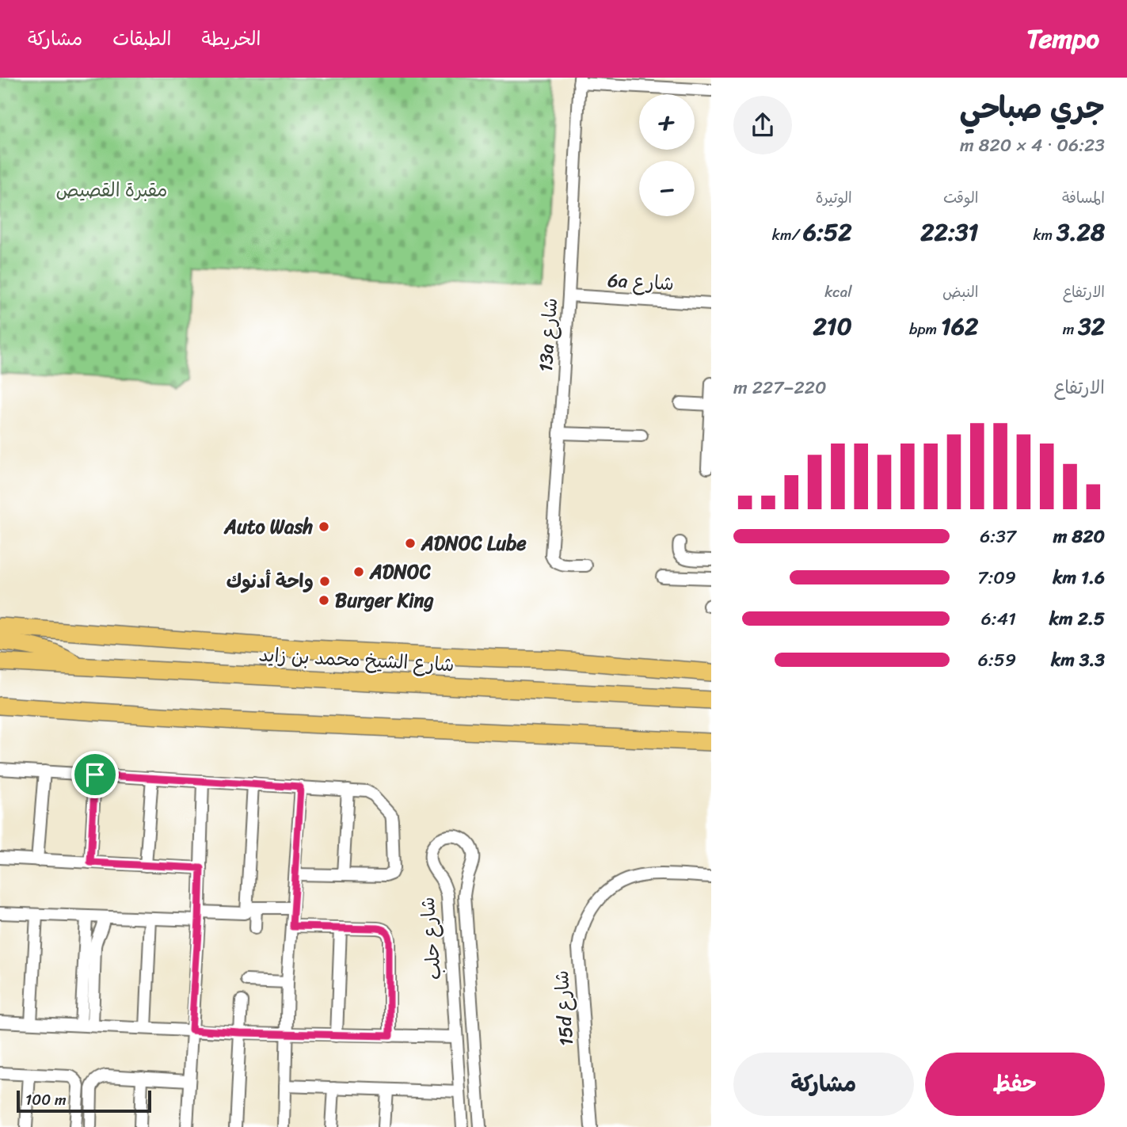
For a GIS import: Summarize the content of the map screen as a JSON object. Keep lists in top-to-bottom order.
{
  "streets": {
    "highway": ["شارع الشيخ محمد بن زايد"],
    "street": [
      "6a شارع",
      "13a شارع",
      "شارع حلب",
      "15d شارع"
    ]
  },
  "crossings": [
    ["6a شارع", "13a شارع"]
  ],
  "parks": ["مقبرة القصيص"],
  "places": [
    "Auto Wash",
    "ADNOC Lube",
    "ADNOC",
    "واحة أدنوك",
    "Burger King"
  ],
  "scale_bar": "100 m",
  "page": {
    "header": "Tempo",
    "nav": ["الخريطة", "الطبقات", "مشاركة"],
    "heading": ["جري صباحي", "06:23 · 4 × 820 m"],
    "map_buttons": ["+", "−"],
    "stats": [
      ["المسافة", "3.28 km"],
      ["الوقت", "22:31"],
      ["الوتيرة", "6:52 /km"],
      ["الارتفاع", "32 m"],
      ["النبض", "162 bpm"],
      ["kcal", "210"]
    ],
    "chart": ["الارتفاع", "220–227 m"],
    "list": [
      {
        "name": "820 m",
        "note": "6:37"
      },
      {
        "name": "1.6 km",
        "note": "7:09"
      },
      {
        "name": "2.5 km",
        "note": "6:41"
      },
      {
        "name": "3.3 km",
        "note": "6:59"
      }
    ],
    "buttons": ["حفظ", "مشاركة"],
    "scale": "100 m"
  }
}
